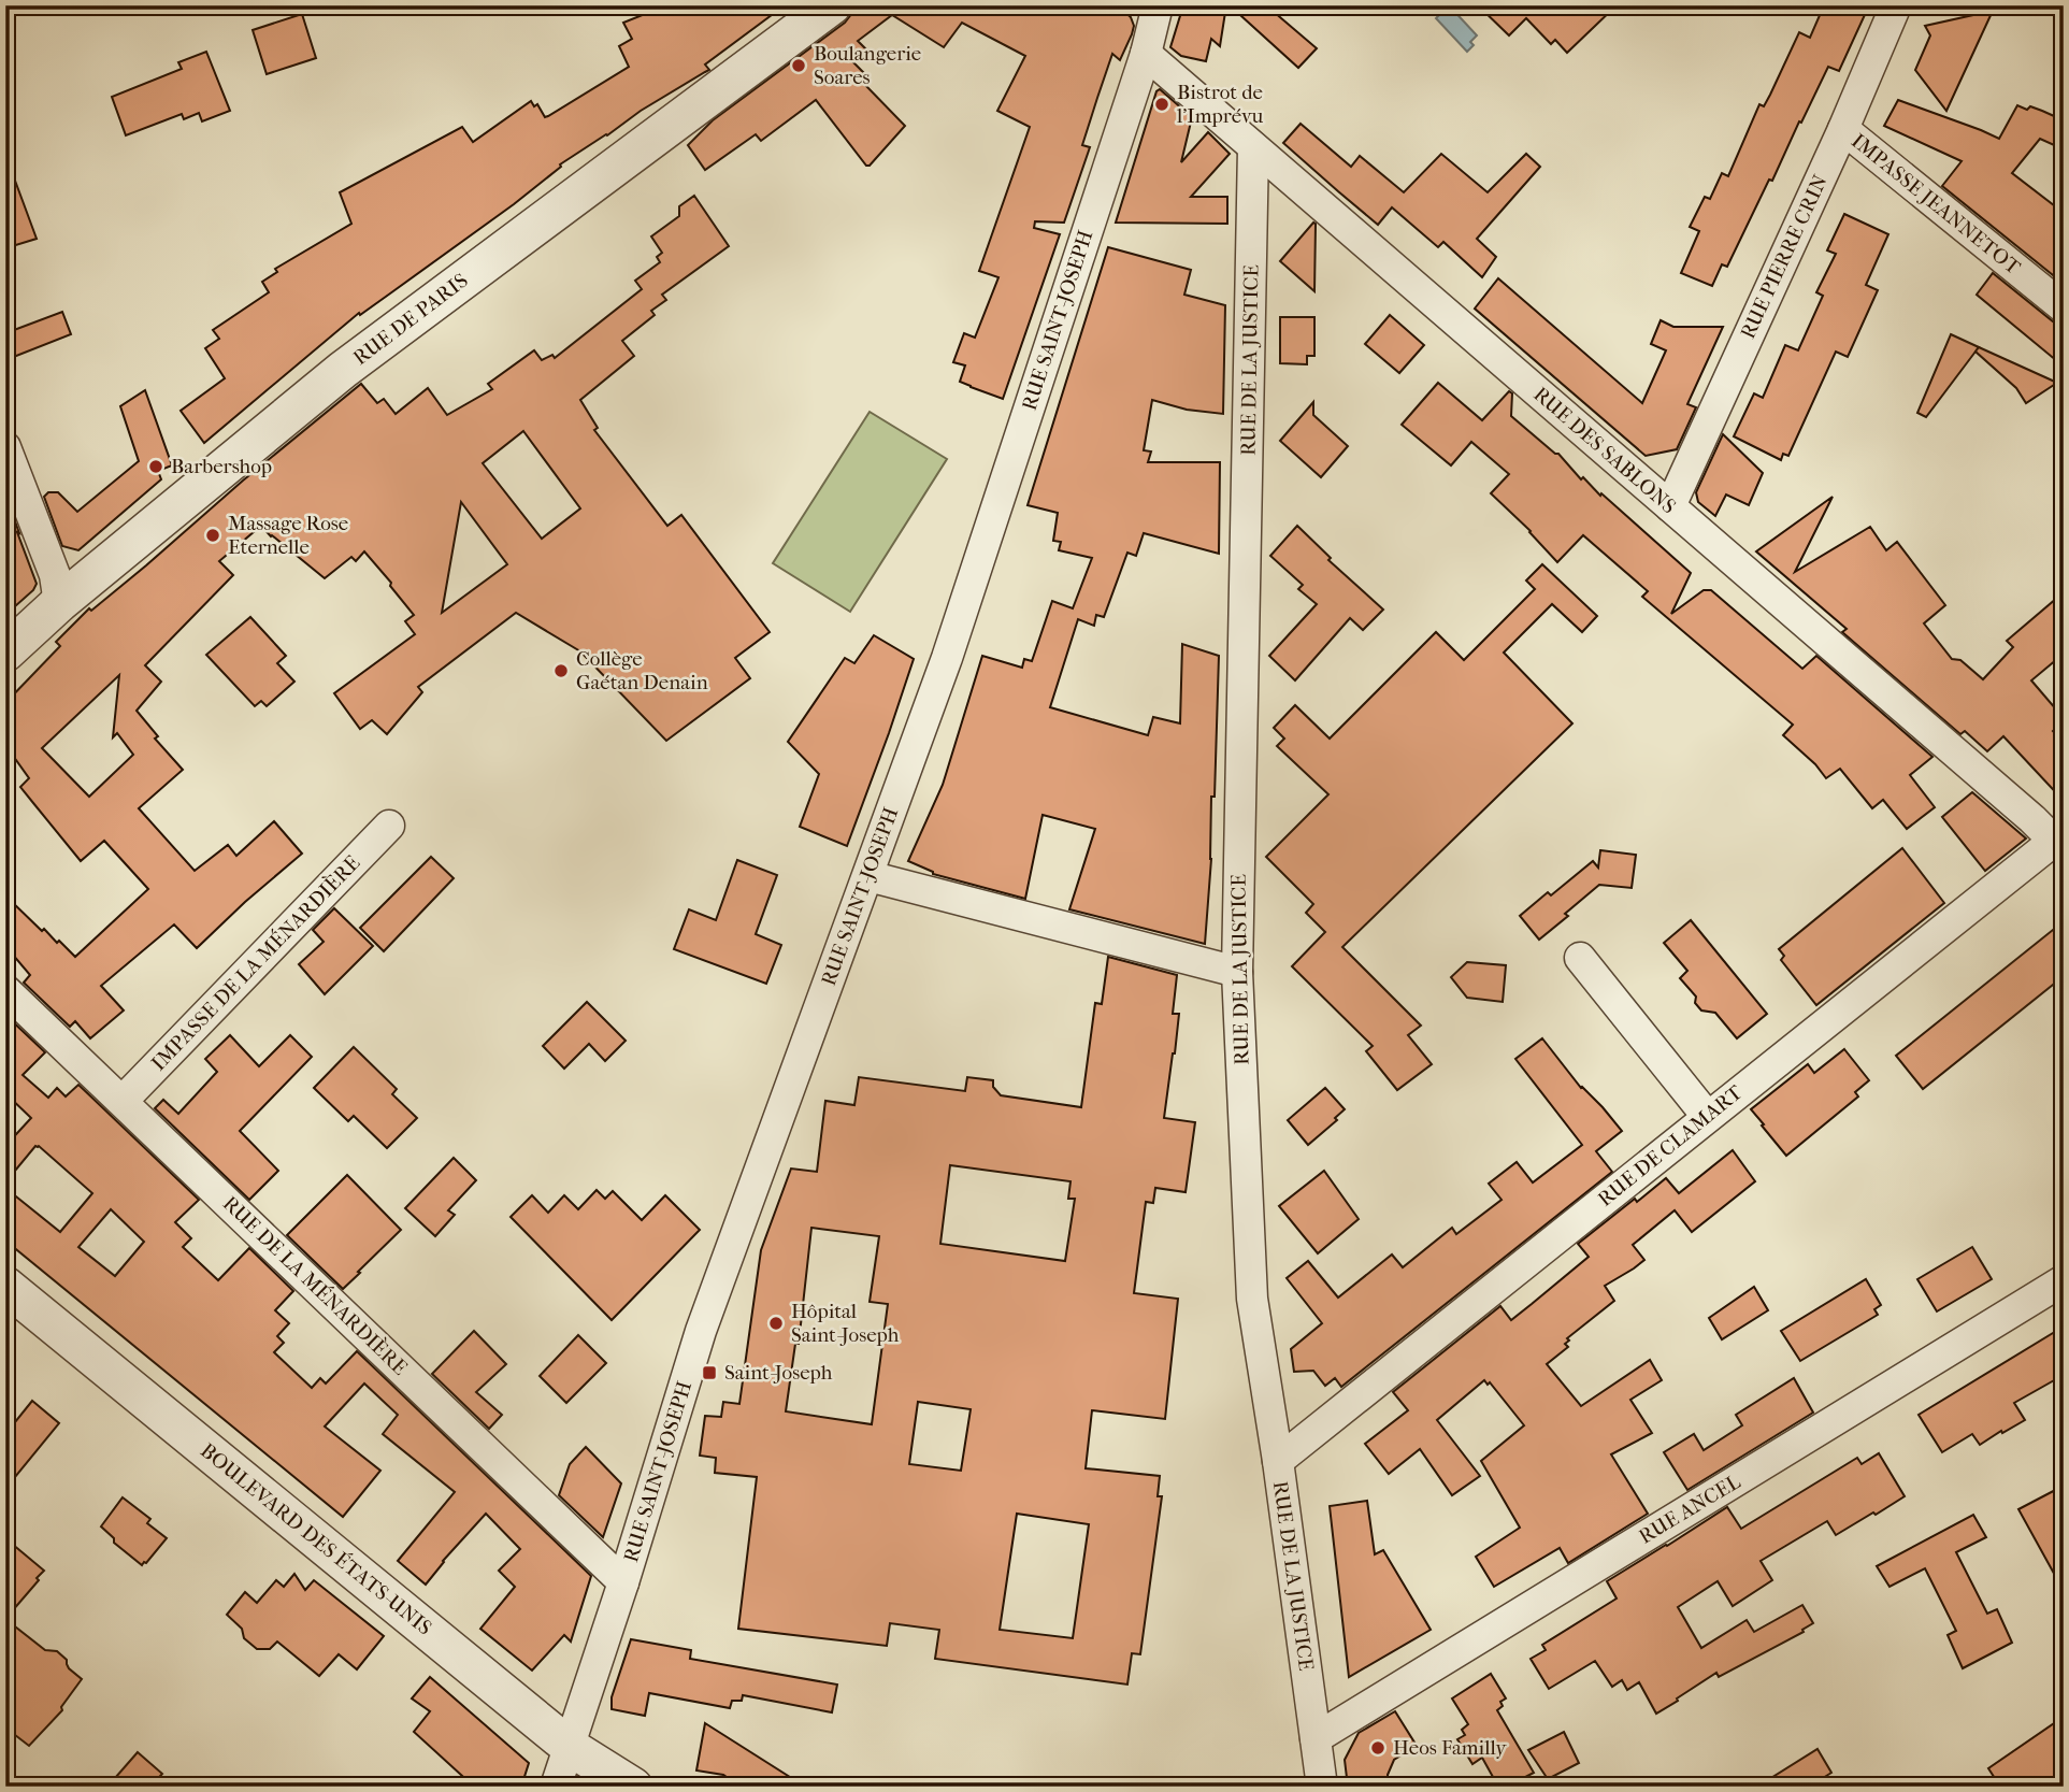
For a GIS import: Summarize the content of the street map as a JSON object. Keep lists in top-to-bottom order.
{
  "streets": {
    "street": [
      "IMPASSE JEANNETOT",
      "RUE PIERRE CRIN",
      "RUE DE PARIS",
      "RUE SAINT-JOSEPH",
      "RUE DE LA JUSTICE",
      "RUE DES SABLONS",
      "IMPASSE DE LA MÉNARDIÈRE",
      "RUE DE CLAMART",
      "RUE DE LA MÉNARDIÈRE",
      "RUE ANCEL",
      "BOULEVARD DES ÉTATS-UNIS"
    ]
  },
  "crossings": [
    ["IMPASSE JEANNETOT", "RUE PIERRE CRIN"],
    ["RUE PIERRE CRIN", "RUE DES SABLONS"],
    ["RUE SAINT-JOSEPH", "RUE DES SABLONS"],
    ["RUE SAINT-JOSEPH", "RUE DE LA MÉNARDIÈRE"],
    ["RUE SAINT-JOSEPH", "BOULEVARD DES ÉTATS-UNIS"],
    ["RUE DE LA JUSTICE", "RUE DES SABLONS"],
    ["RUE DE LA JUSTICE", "RUE DE CLAMART"],
    ["RUE DE LA JUSTICE", "RUE ANCEL"],
    ["RUE DES SABLONS", "RUE DE CLAMART"],
    ["IMPASSE DE LA MÉNARDIÈRE", "RUE DE LA MÉNARDIÈRE"]
  ],
  "places": {
    "other": [
      "Boulangerie Soares",
      "Bistrot de l'Imprévu",
      "Barbershop",
      "Massage Rose Eternelle",
      "Collège Gaétan Denain",
      "Hôpital Saint-Joseph",
      "Heos Familly"
    ],
    "transit": ["Saint-Joseph"]
  }
}
